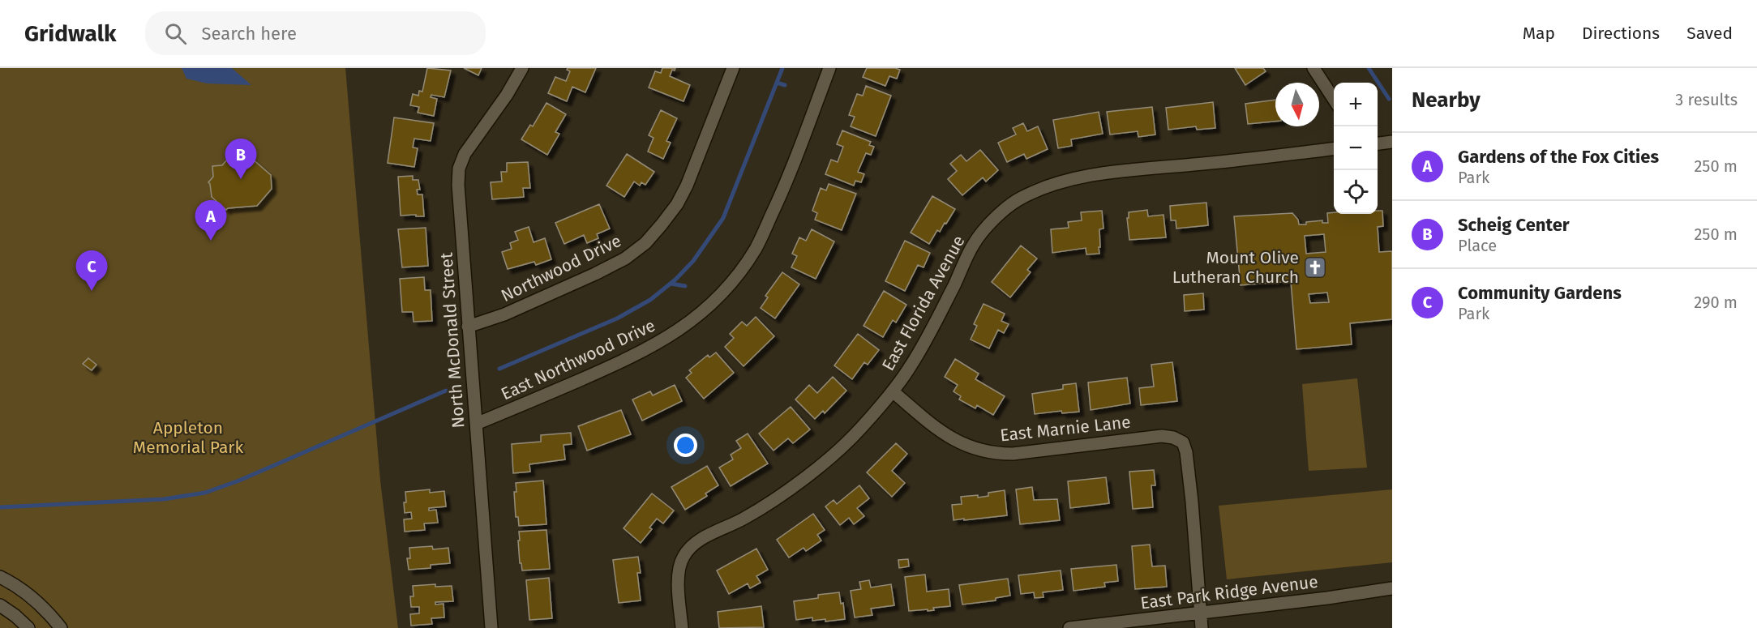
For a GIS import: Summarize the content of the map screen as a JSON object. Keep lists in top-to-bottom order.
{
  "streets": {
    "street": [
      "Northwood Drive",
      "East Florida Avenue",
      "North McDonald Street",
      "East Northwood Drive",
      "East Marnie Lane",
      "East Park Ridge Avenue"
    ]
  },
  "crossings": [
    ["Northwood Drive", "North McDonald Street"],
    ["East Florida Avenue", "East Marnie Lane"],
    ["North McDonald Street", "East Northwood Drive"],
    ["East Marnie Lane", "East Park Ridge Avenue"]
  ],
  "parks": ["Appleton Memorial Park"],
  "places": {
    "church": ["Mount Olive Lutheran Church"]
  },
  "north": "bottom",
  "page": {
    "header": "Gridwalk",
    "search": "Search here",
    "nav": ["Map", "Directions", "Saved"],
    "heading": ["Nearby", "3 results"],
    "map_buttons": ["+", "−"],
    "list": [
      {
        "mark": "A",
        "name": "Gardens of the Fox Cities",
        "note": "Park",
        "value": "250 m"
      },
      {
        "mark": "B",
        "name": "Scheig Center",
        "note": "Place",
        "value": "250 m"
      },
      {
        "mark": "C",
        "name": "Community Gardens",
        "note": "Park",
        "value": "290 m"
      }
    ],
    "pins": ["B", "A", "C"]
  }
}
